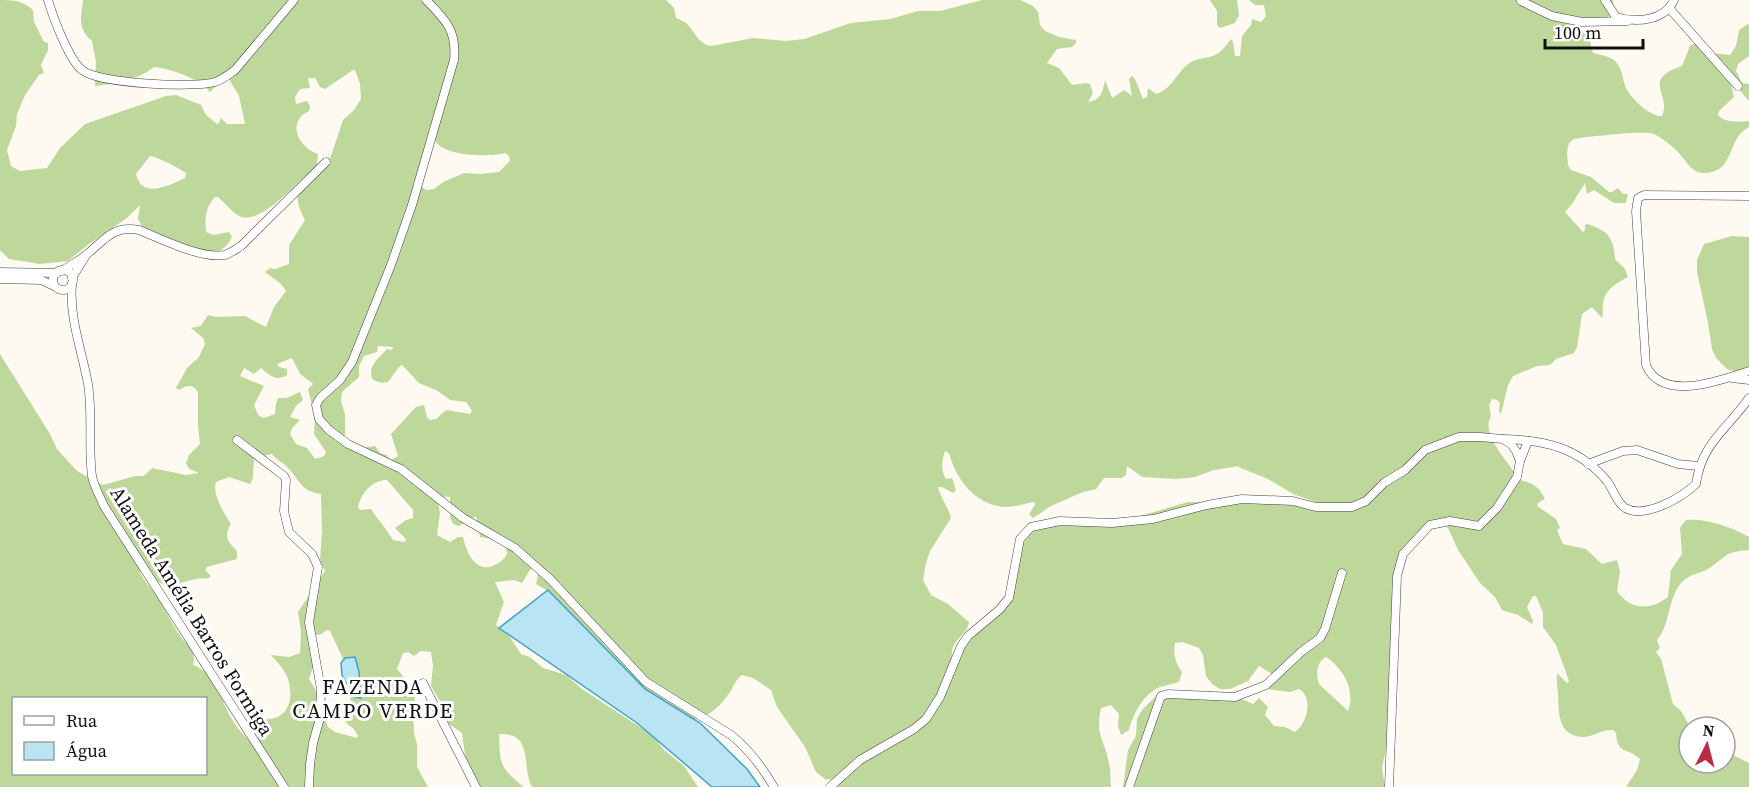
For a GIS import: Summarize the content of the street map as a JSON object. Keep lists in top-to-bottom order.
{
  "streets": {
    "street": ["Alameda Amélia Barros Formiga"]
  },
  "districts": ["FAZENDA CAMPO VERDE"],
  "legend": ["Rua", "Água"],
  "scale_bar": "100 m",
  "north": "top"
}
